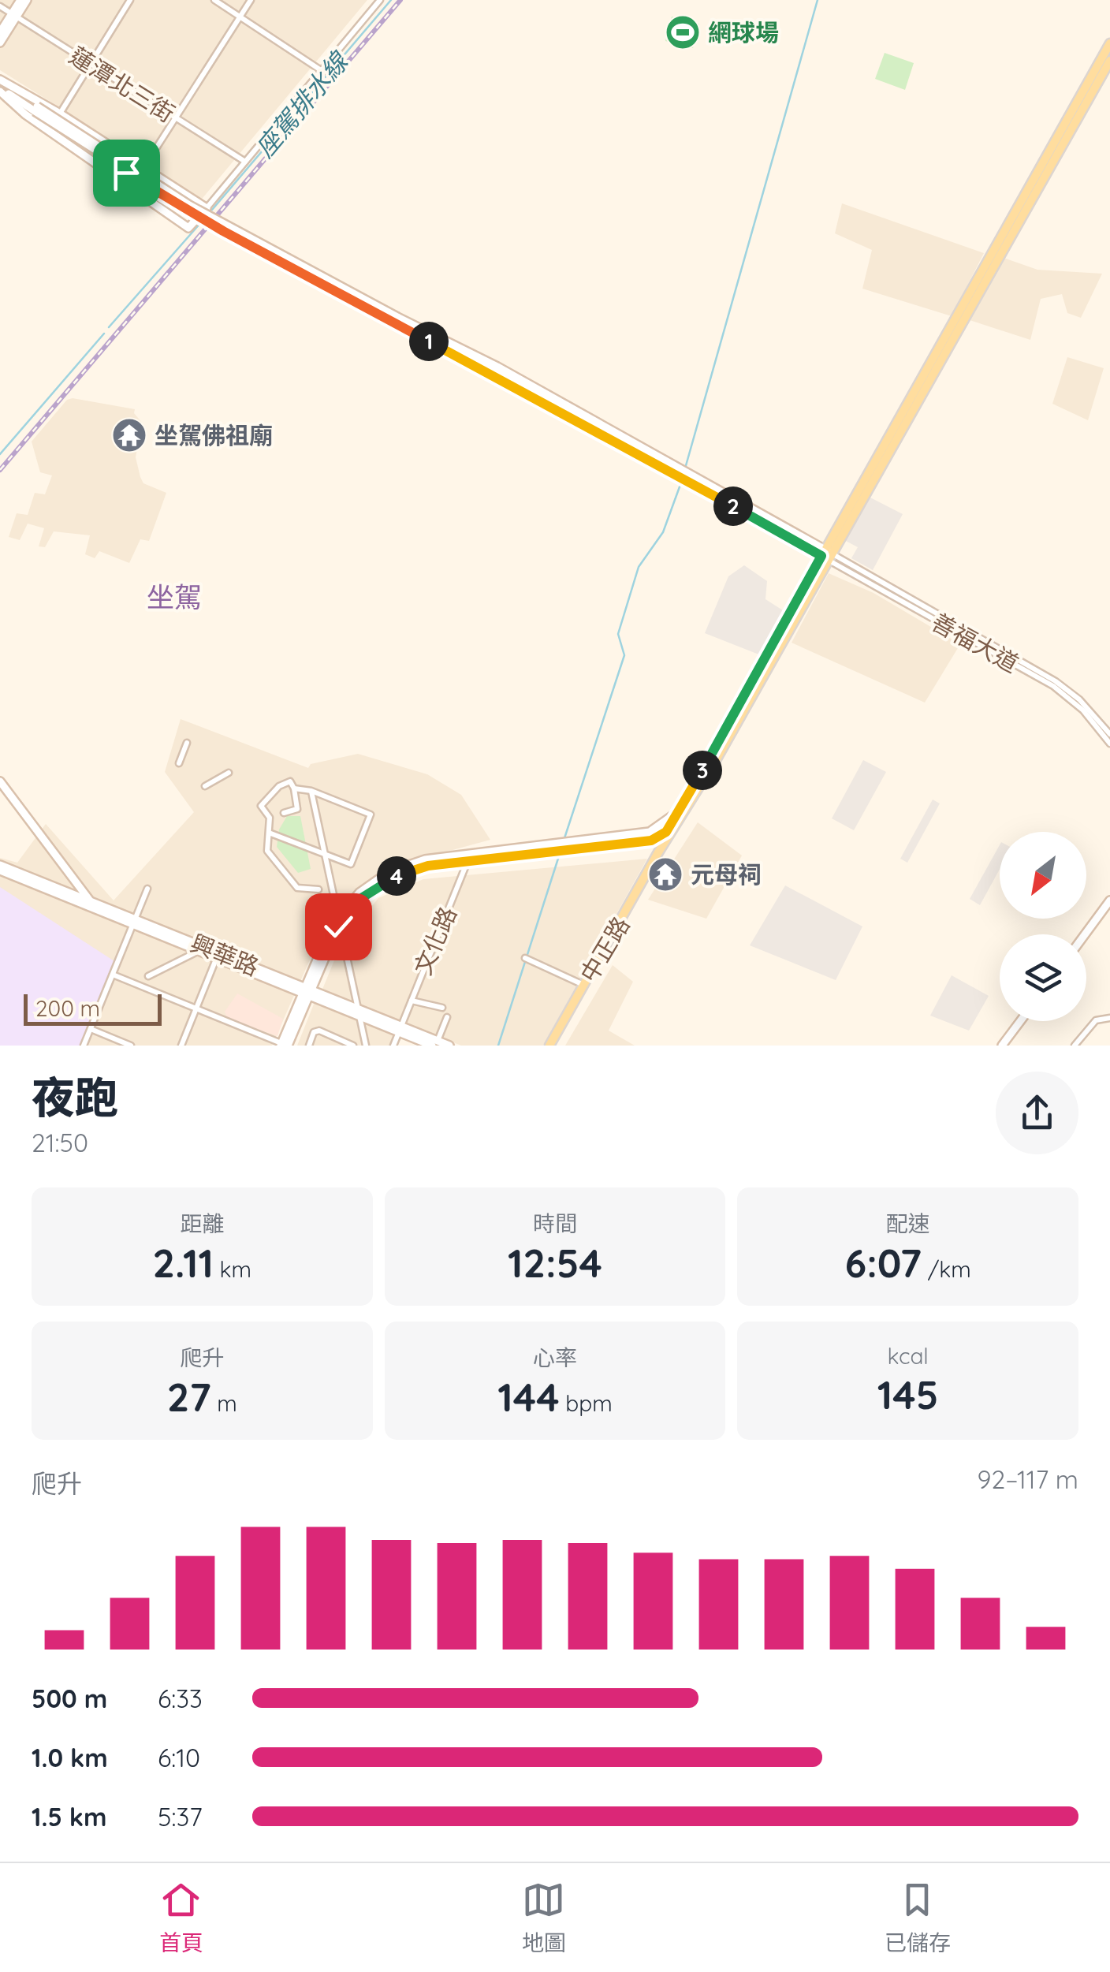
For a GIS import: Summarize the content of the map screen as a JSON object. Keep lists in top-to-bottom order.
{
  "streets": {
    "main road": ["中正路"],
    "street": [
      "蓮潭北三街",
      "善福大道",
      "文化路",
      "興華路"
    ]
  },
  "crossings": [
    ["善福大道", "中正路"],
    ["文化路", "興華路"]
  ],
  "districts": ["坐駕"],
  "water": ["座駕排水線"],
  "places": {
    "sports": ["網球場"],
    "temple": ["坐駕佛祖廟", "元母祠"]
  },
  "scale_bar": "200 m",
  "north": "bottom left",
  "page": {
    "pins": [
      "1",
      "2",
      "3",
      "4"
    ],
    "scale": "200 m",
    "heading": ["夜跑", "21:50"],
    "stats": [
      ["距離", "2.11 km"],
      ["時間", "12:54"],
      ["配速", "6:07 /km"],
      ["爬升", "27 m"],
      ["心率", "144 bpm"],
      ["kcal", "145"]
    ],
    "chart": ["爬升", "92–117 m"],
    "list": [
      {
        "name": "500 m",
        "note": "6:33"
      },
      {
        "name": "1.0 km",
        "note": "6:10"
      },
      {
        "name": "1.5 km",
        "note": "5:37"
      }
    ],
    "tabs": ["首頁", "地圖", "已儲存"]
  }
}
